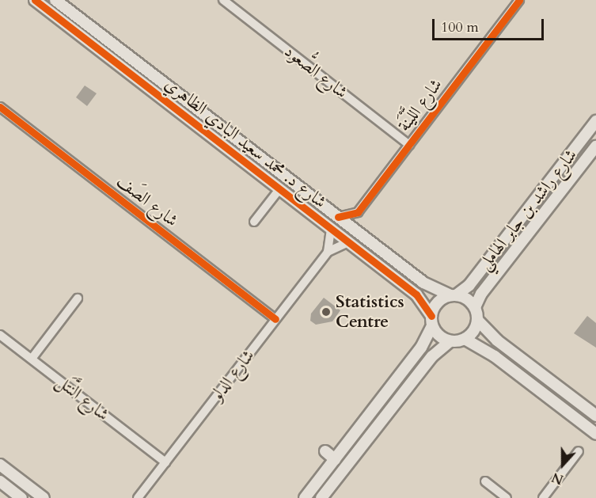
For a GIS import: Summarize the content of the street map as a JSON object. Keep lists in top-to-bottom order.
{
  "streets": {
    "street": [
      "شارع الصُّعود",
      "شارع اللَّيْنَة",
      "شارع د. محمد سعيد البادي الظاهري",
      "شارع الصَف",
      "شارع راشد بن جابر الهاملي",
      "شارع الدلو",
      "شارع النَّتَل"
    ]
  },
  "crossings": [
    ["شارع الصُّعود", "شارع اللَّيْنَة"],
    ["شارع د. محمد سعيد البادي الظاهري", "شارع راشد بن جابر الهاملي"],
    ["شارع د. محمد سعيد البادي الظاهري", "شارع الدلو"],
    ["شارع الصَف", "شارع الدلو"],
    ["شارع الدلو", "شارع النَّتَل"]
  ],
  "places": ["Statistics Centre"],
  "scale_bar": "100 m",
  "north": "bottom"
}
